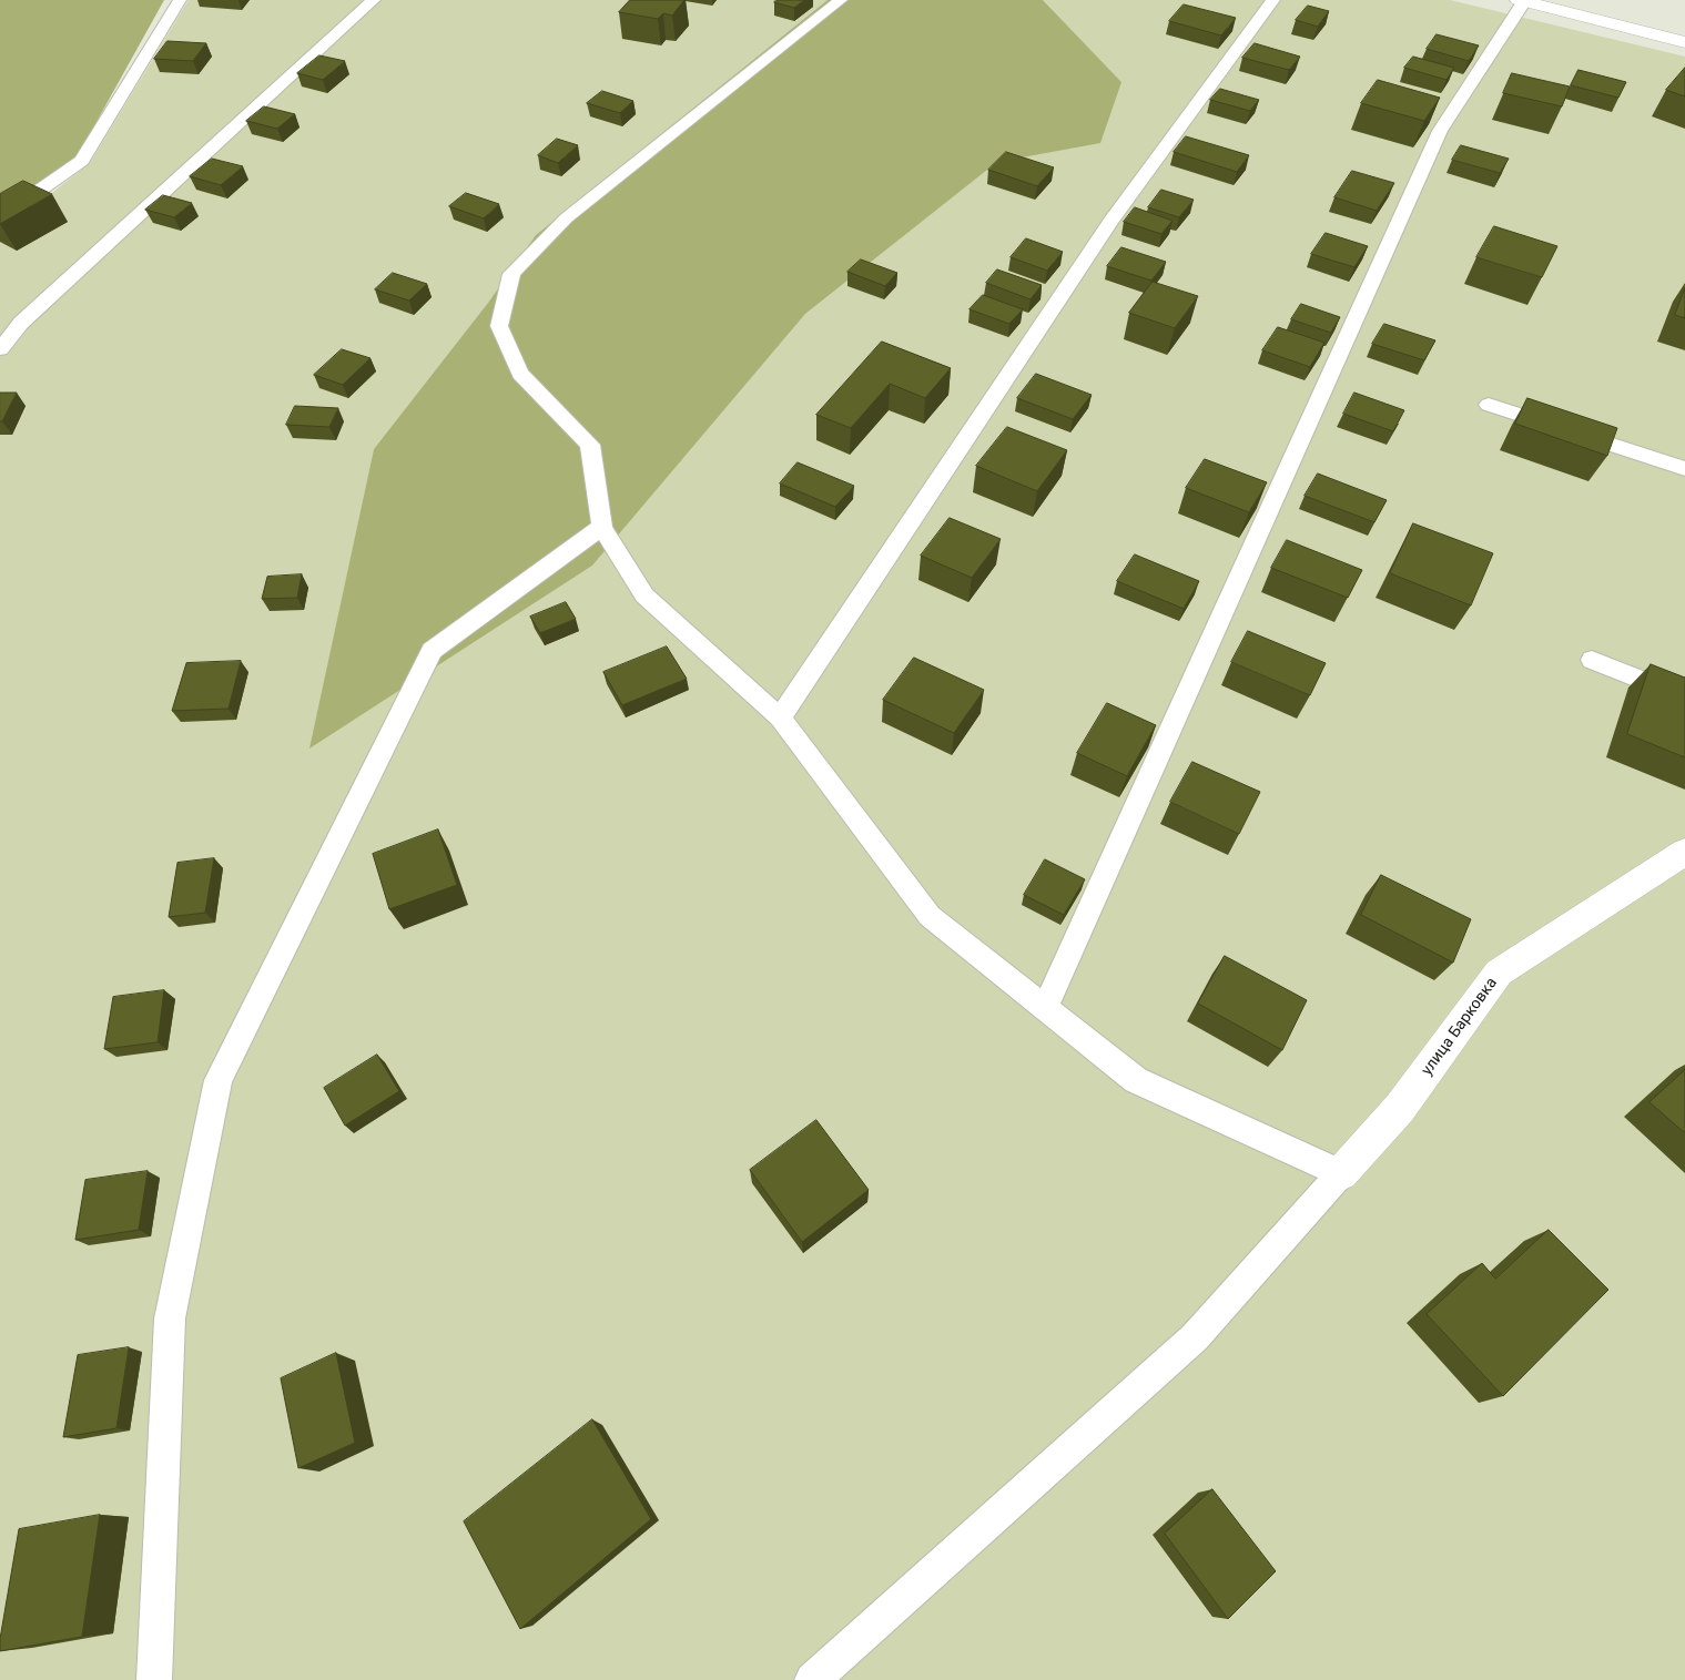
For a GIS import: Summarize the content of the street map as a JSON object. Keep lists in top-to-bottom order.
{
  "streets": {
    "street": ["улица Барковка"]
  }
}
